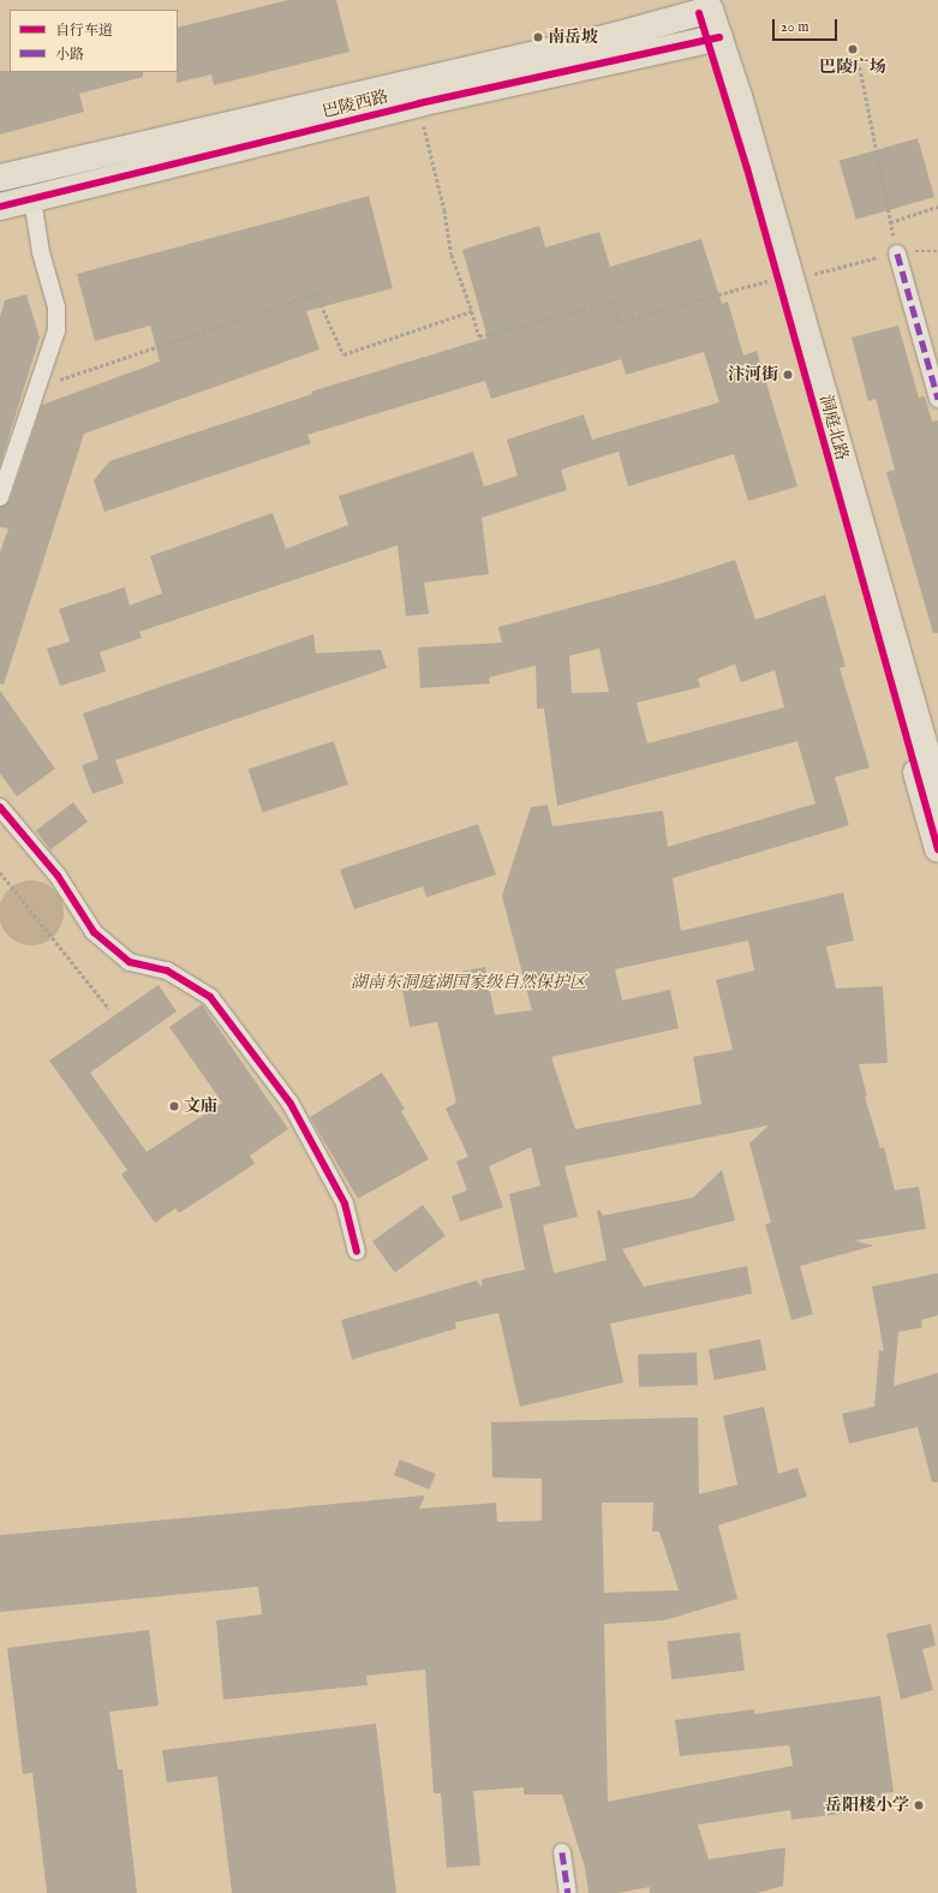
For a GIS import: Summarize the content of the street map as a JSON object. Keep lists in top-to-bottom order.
{
  "streets": {
    "main road": ["巴陵西路", "洞庭北路"]
  },
  "crossings": [
    ["巴陵西路", "洞庭北路"]
  ],
  "parks": ["湖南东洞庭湖国家级自然保护区"],
  "places": [
    "南岳坡",
    "巴陵广场",
    "汴河街",
    "文庙",
    "岳阳楼小学"
  ],
  "legend": ["自行车道", "小路"],
  "scale_bar": "20 m"
}
